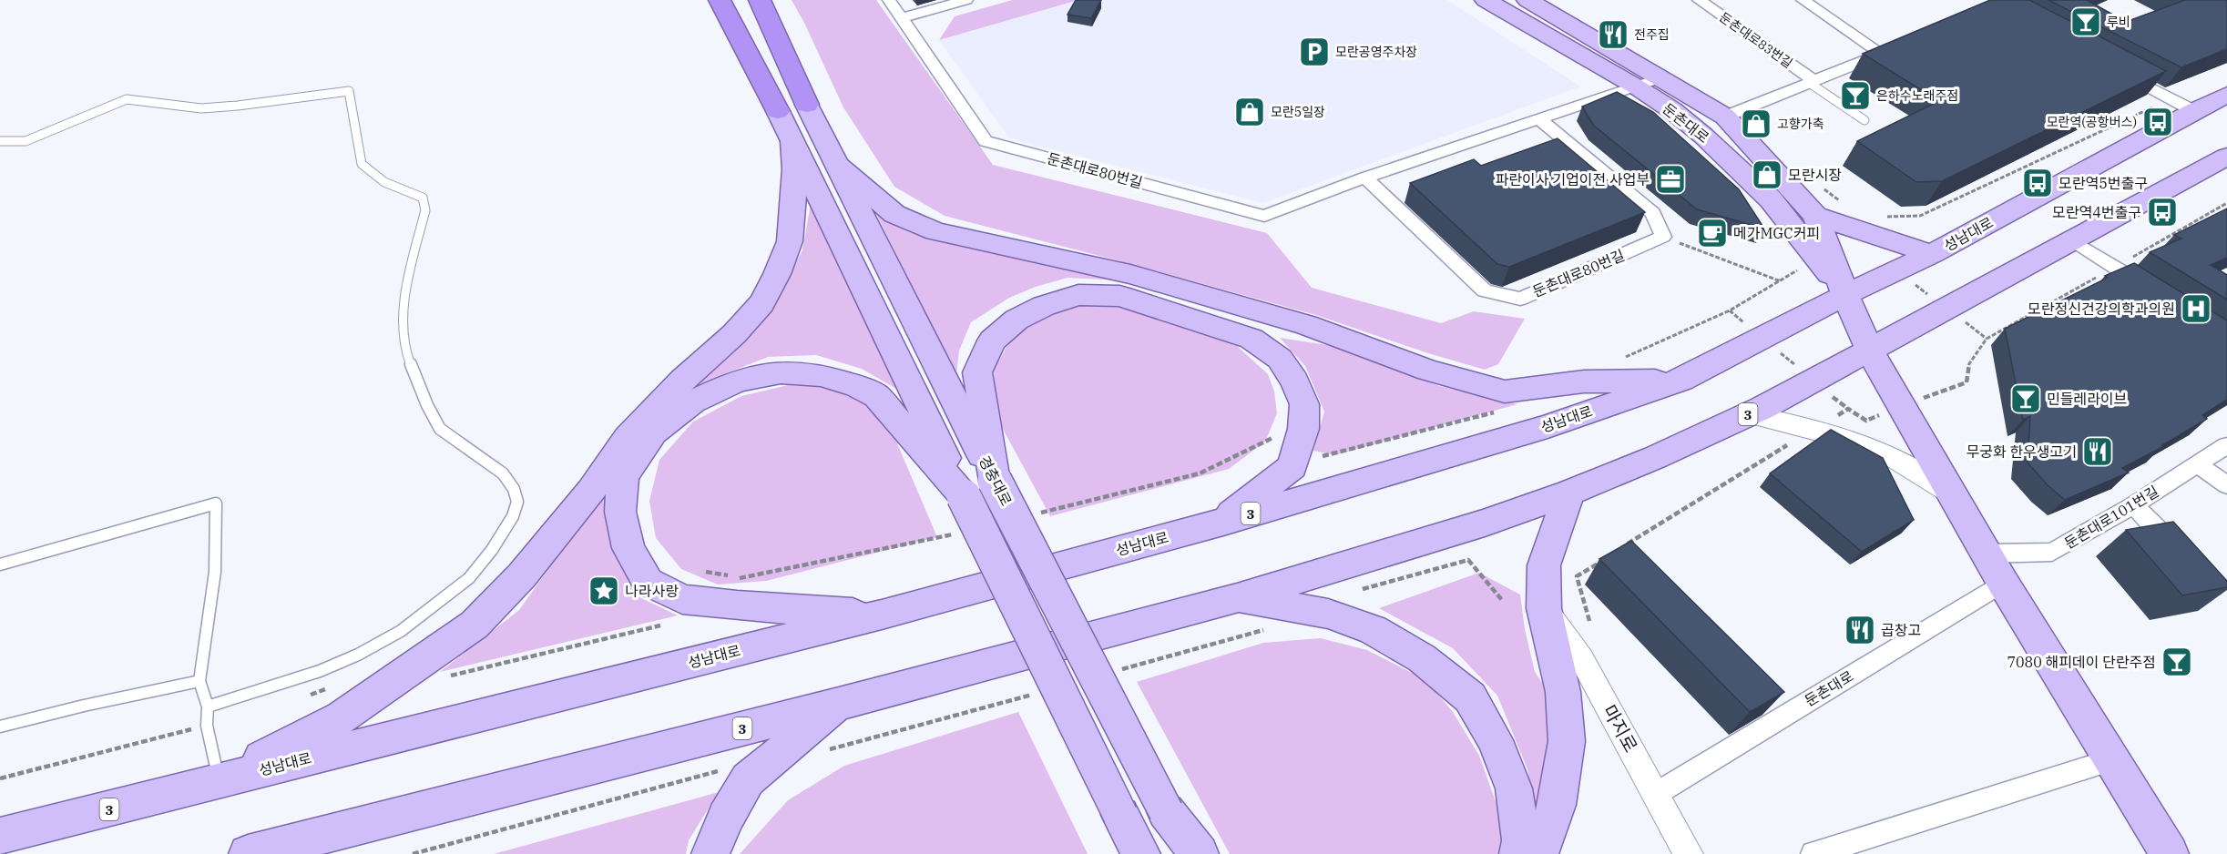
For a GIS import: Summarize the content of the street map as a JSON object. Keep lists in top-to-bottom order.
{
  "streets": {
    "main road": [
      "둔촌대로",
      "성남대로",
      "3",
      "경충대로"
    ],
    "street": [
      "둔촌대로83번길",
      "둔촌대로80번길",
      "둔촌대로101번길",
      "마지로"
    ]
  },
  "crossings": [
    ["둔촌대로83번길", "둔촌대로"],
    ["둔촌대로", "둔촌대로80번길"],
    ["둔촌대로", "성남대로"],
    ["둔촌대로", "3"],
    ["둔촌대로", "둔촌대로101번길"],
    ["둔촌대로", "마지로"]
  ],
  "places": {
    "bar": [
      "루비",
      "은하수노래주점",
      "민들레라이브",
      "7080 해피데이 단란주점"
    ],
    "restaurant": ["전주집", "무궁화 한우생고기", "곱창고"],
    "parking": ["모란공영주차장"],
    "shop": ["모란5일장", "고향가축", "모란시장"],
    "bus stop": ["모란역(공항버스)", "모란역5번출구", "모란역4번출구"],
    "office": ["파란이사 기업이전 사업부"],
    "cafe": ["메가MGC커피"],
    "hospital": ["모란정신건강의학과의원"],
    "place": ["나라사랑"]
  }
}
